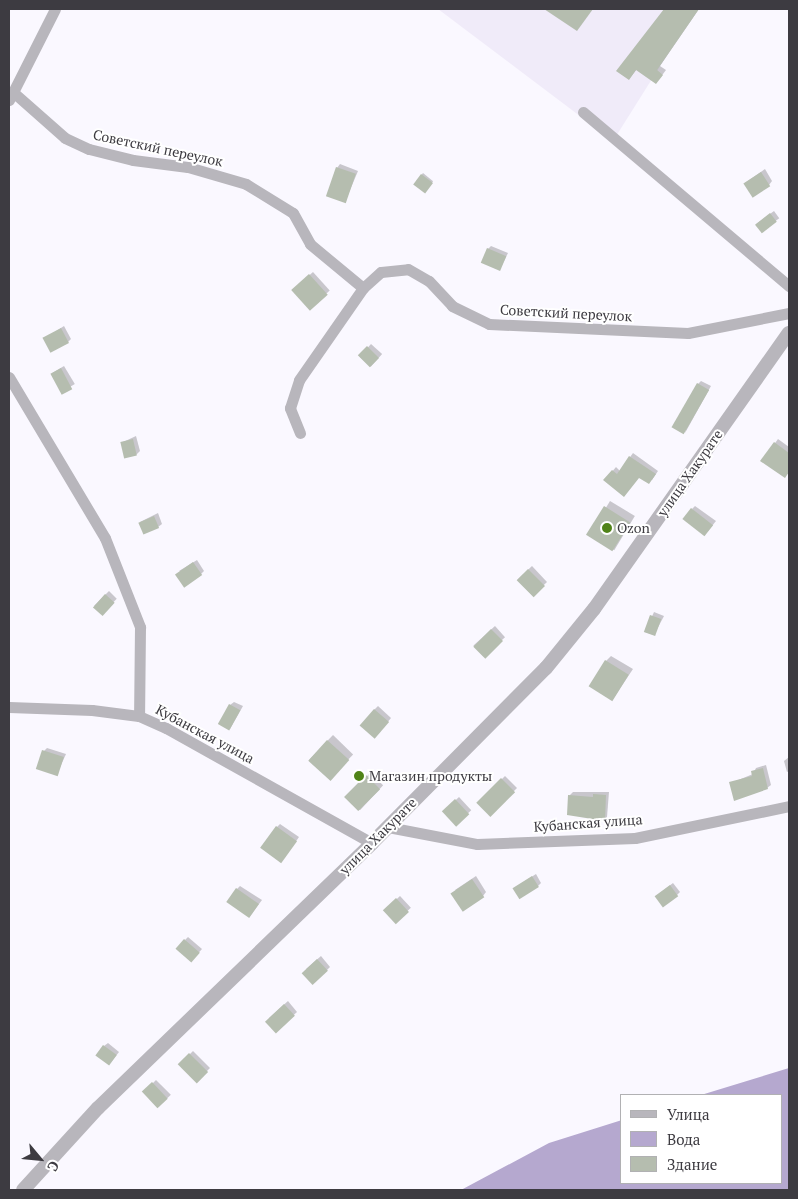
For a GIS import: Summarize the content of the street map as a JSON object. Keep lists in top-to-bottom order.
{
  "streets": {
    "street": ["Советский переулок", "улица Хакурате", "Кубанская улица"]
  },
  "crossings": [
    ["улица Хакурате", "Кубанская улица"]
  ],
  "places": ["Ozon", "Магазин продукты"],
  "legend": ["Улица", "Вода", "Здание"],
  "north": "bottom right"
}
